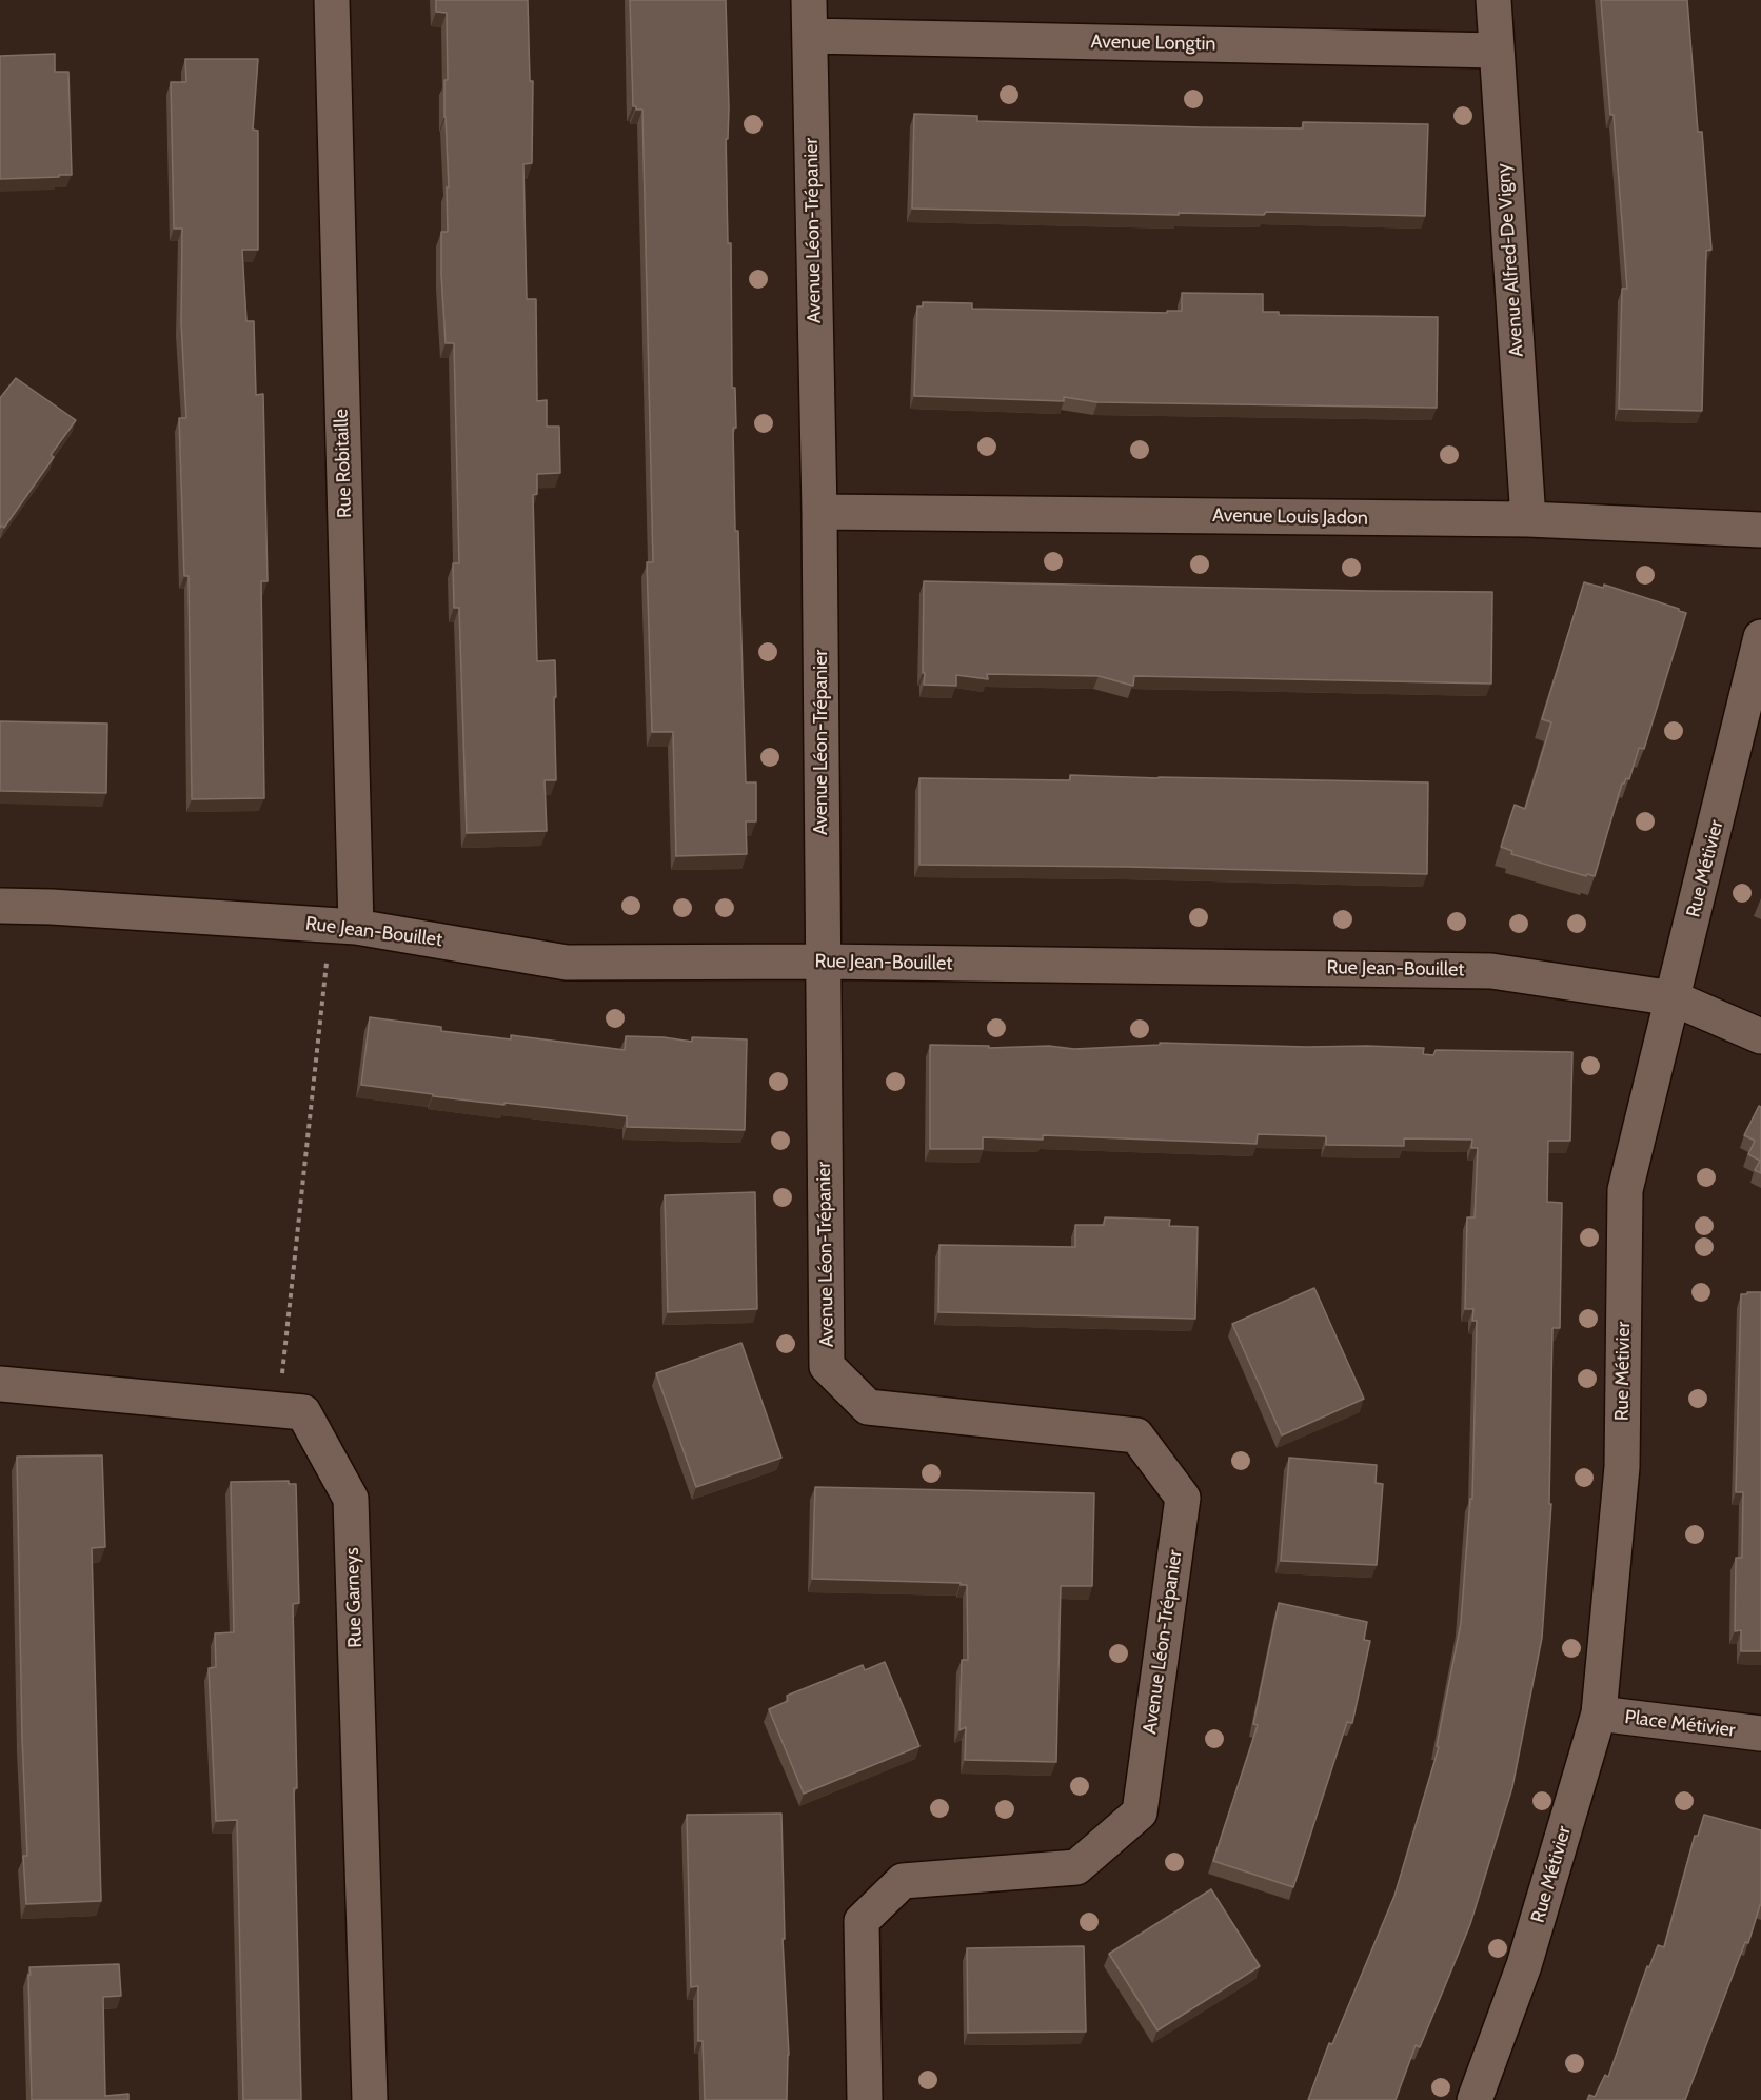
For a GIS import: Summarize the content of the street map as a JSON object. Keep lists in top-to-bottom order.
{
  "streets": {
    "street": [
      "Avenue Longtin",
      "Avenue Léon-Trépanier",
      "Avenue Alfred-De Vigny",
      "Rue Robitaille",
      "Avenue Louis Jadon",
      "Rue Métivier",
      "Rue Jean-Bouillet",
      "Rue Garneys",
      "Place Métivier"
    ]
  },
  "crossings": [
    ["Avenue Longtin", "Avenue Léon-Trépanier"],
    ["Avenue Longtin", "Avenue Alfred-De Vigny"],
    ["Avenue Léon-Trépanier", "Avenue Louis Jadon"],
    ["Avenue Léon-Trépanier", "Rue Jean-Bouillet"],
    ["Avenue Alfred-De Vigny", "Avenue Louis Jadon"],
    ["Rue Robitaille", "Rue Jean-Bouillet"],
    ["Rue Métivier", "Rue Jean-Bouillet"],
    ["Rue Métivier", "Place Métivier"]
  ]
}
